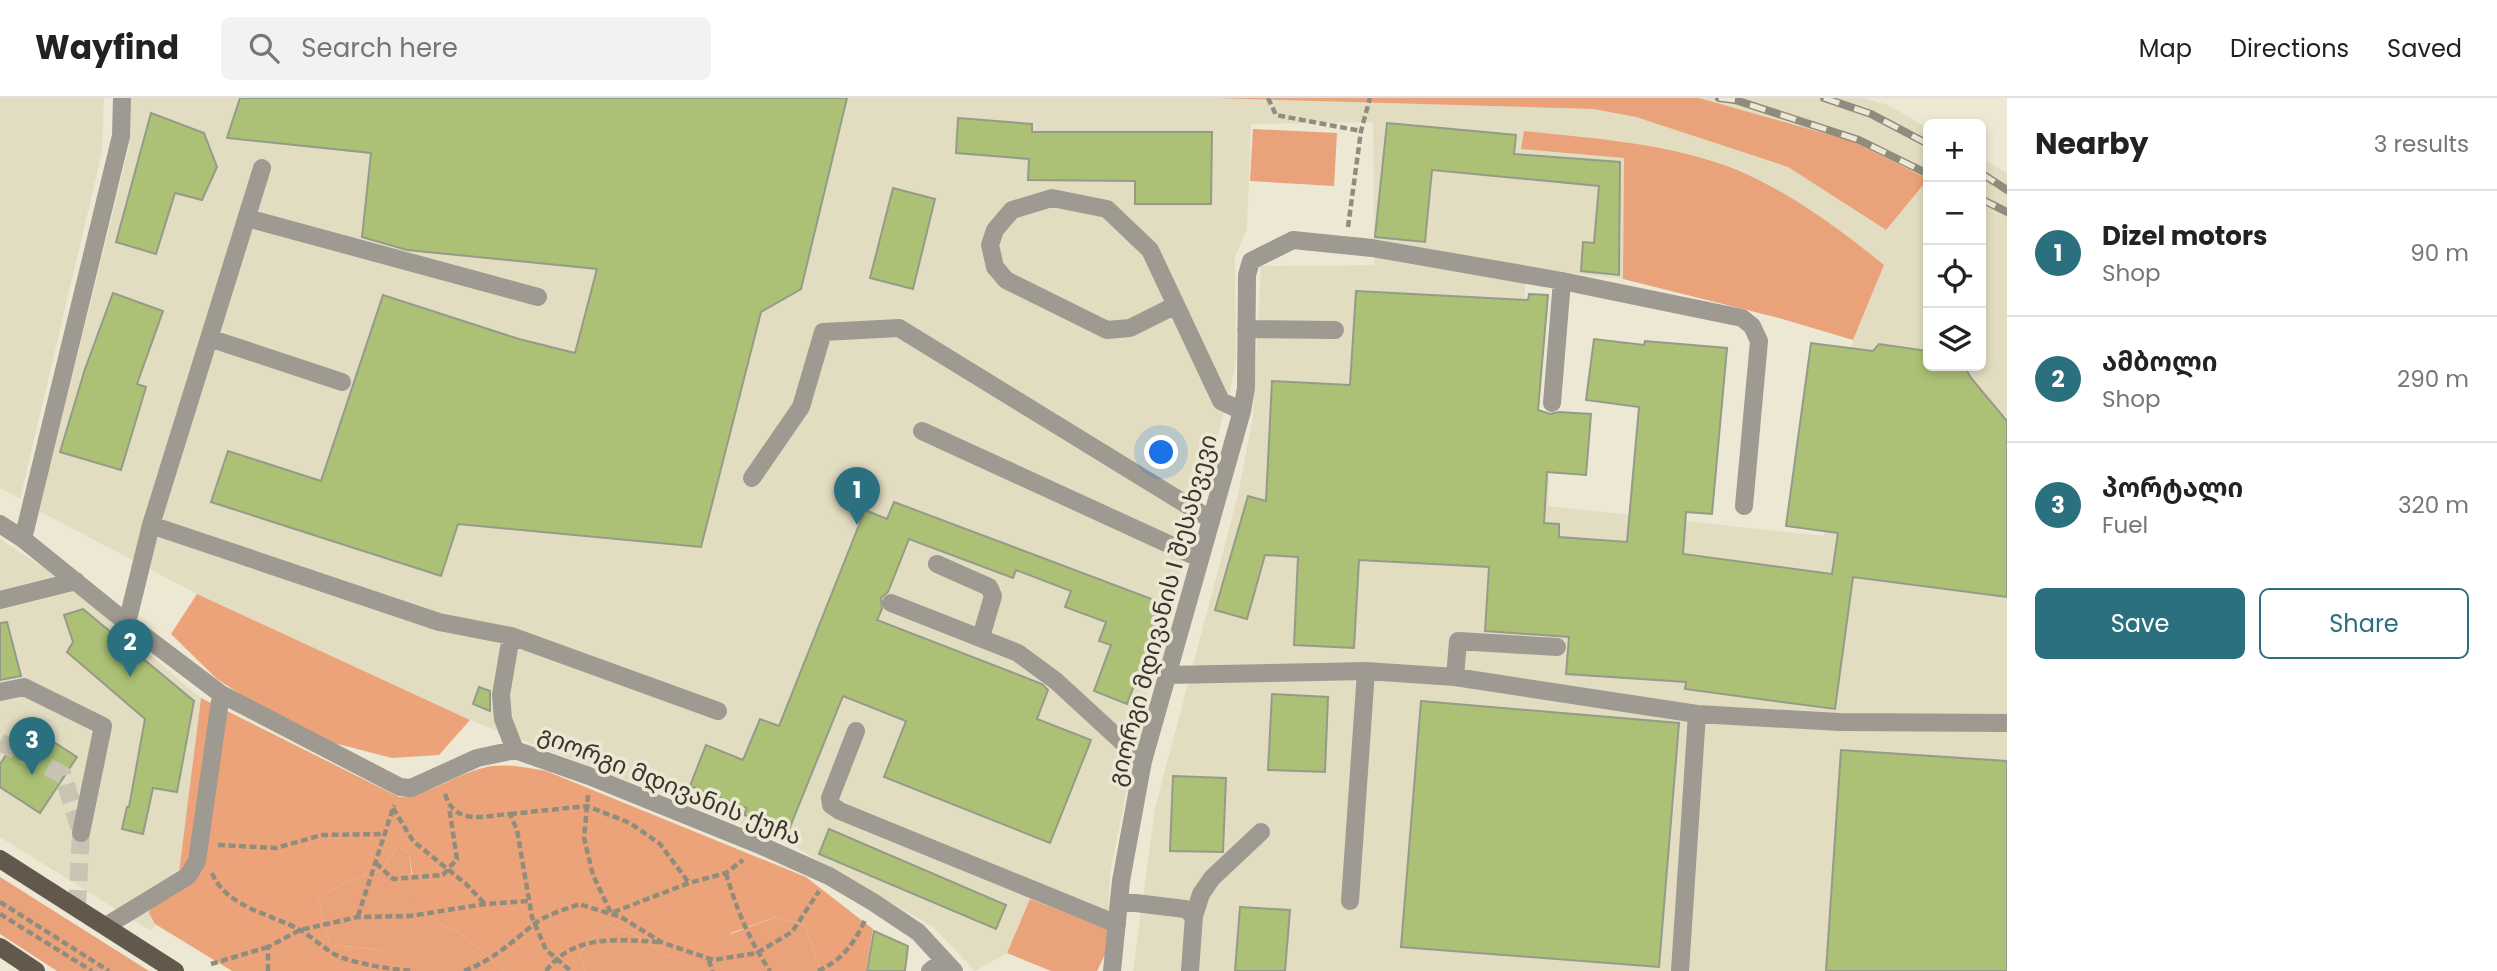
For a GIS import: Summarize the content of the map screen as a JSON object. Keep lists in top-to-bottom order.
{
  "streets": {
    "street": ["გიორგი მდივანის I შესახვევი", "გიორგი მდივანის ქუჩა"]
  },
  "page": {
    "header": "Wayfind",
    "search": "Search here",
    "nav": ["Map", "Directions", "Saved"],
    "heading": ["Nearby", "3 results"],
    "map_buttons": ["+", "−"],
    "list": [
      {
        "mark": "1",
        "name": "Dizel motors",
        "note": "Shop",
        "value": "90 m"
      },
      {
        "mark": "2",
        "name": "ამბოლი",
        "note": "Shop",
        "value": "290 m"
      },
      {
        "mark": "3",
        "name": "პორტალი",
        "note": "Fuel",
        "value": "320 m"
      }
    ],
    "pins": ["1", "2", "3"],
    "buttons": ["Save", "Share"]
  }
}
